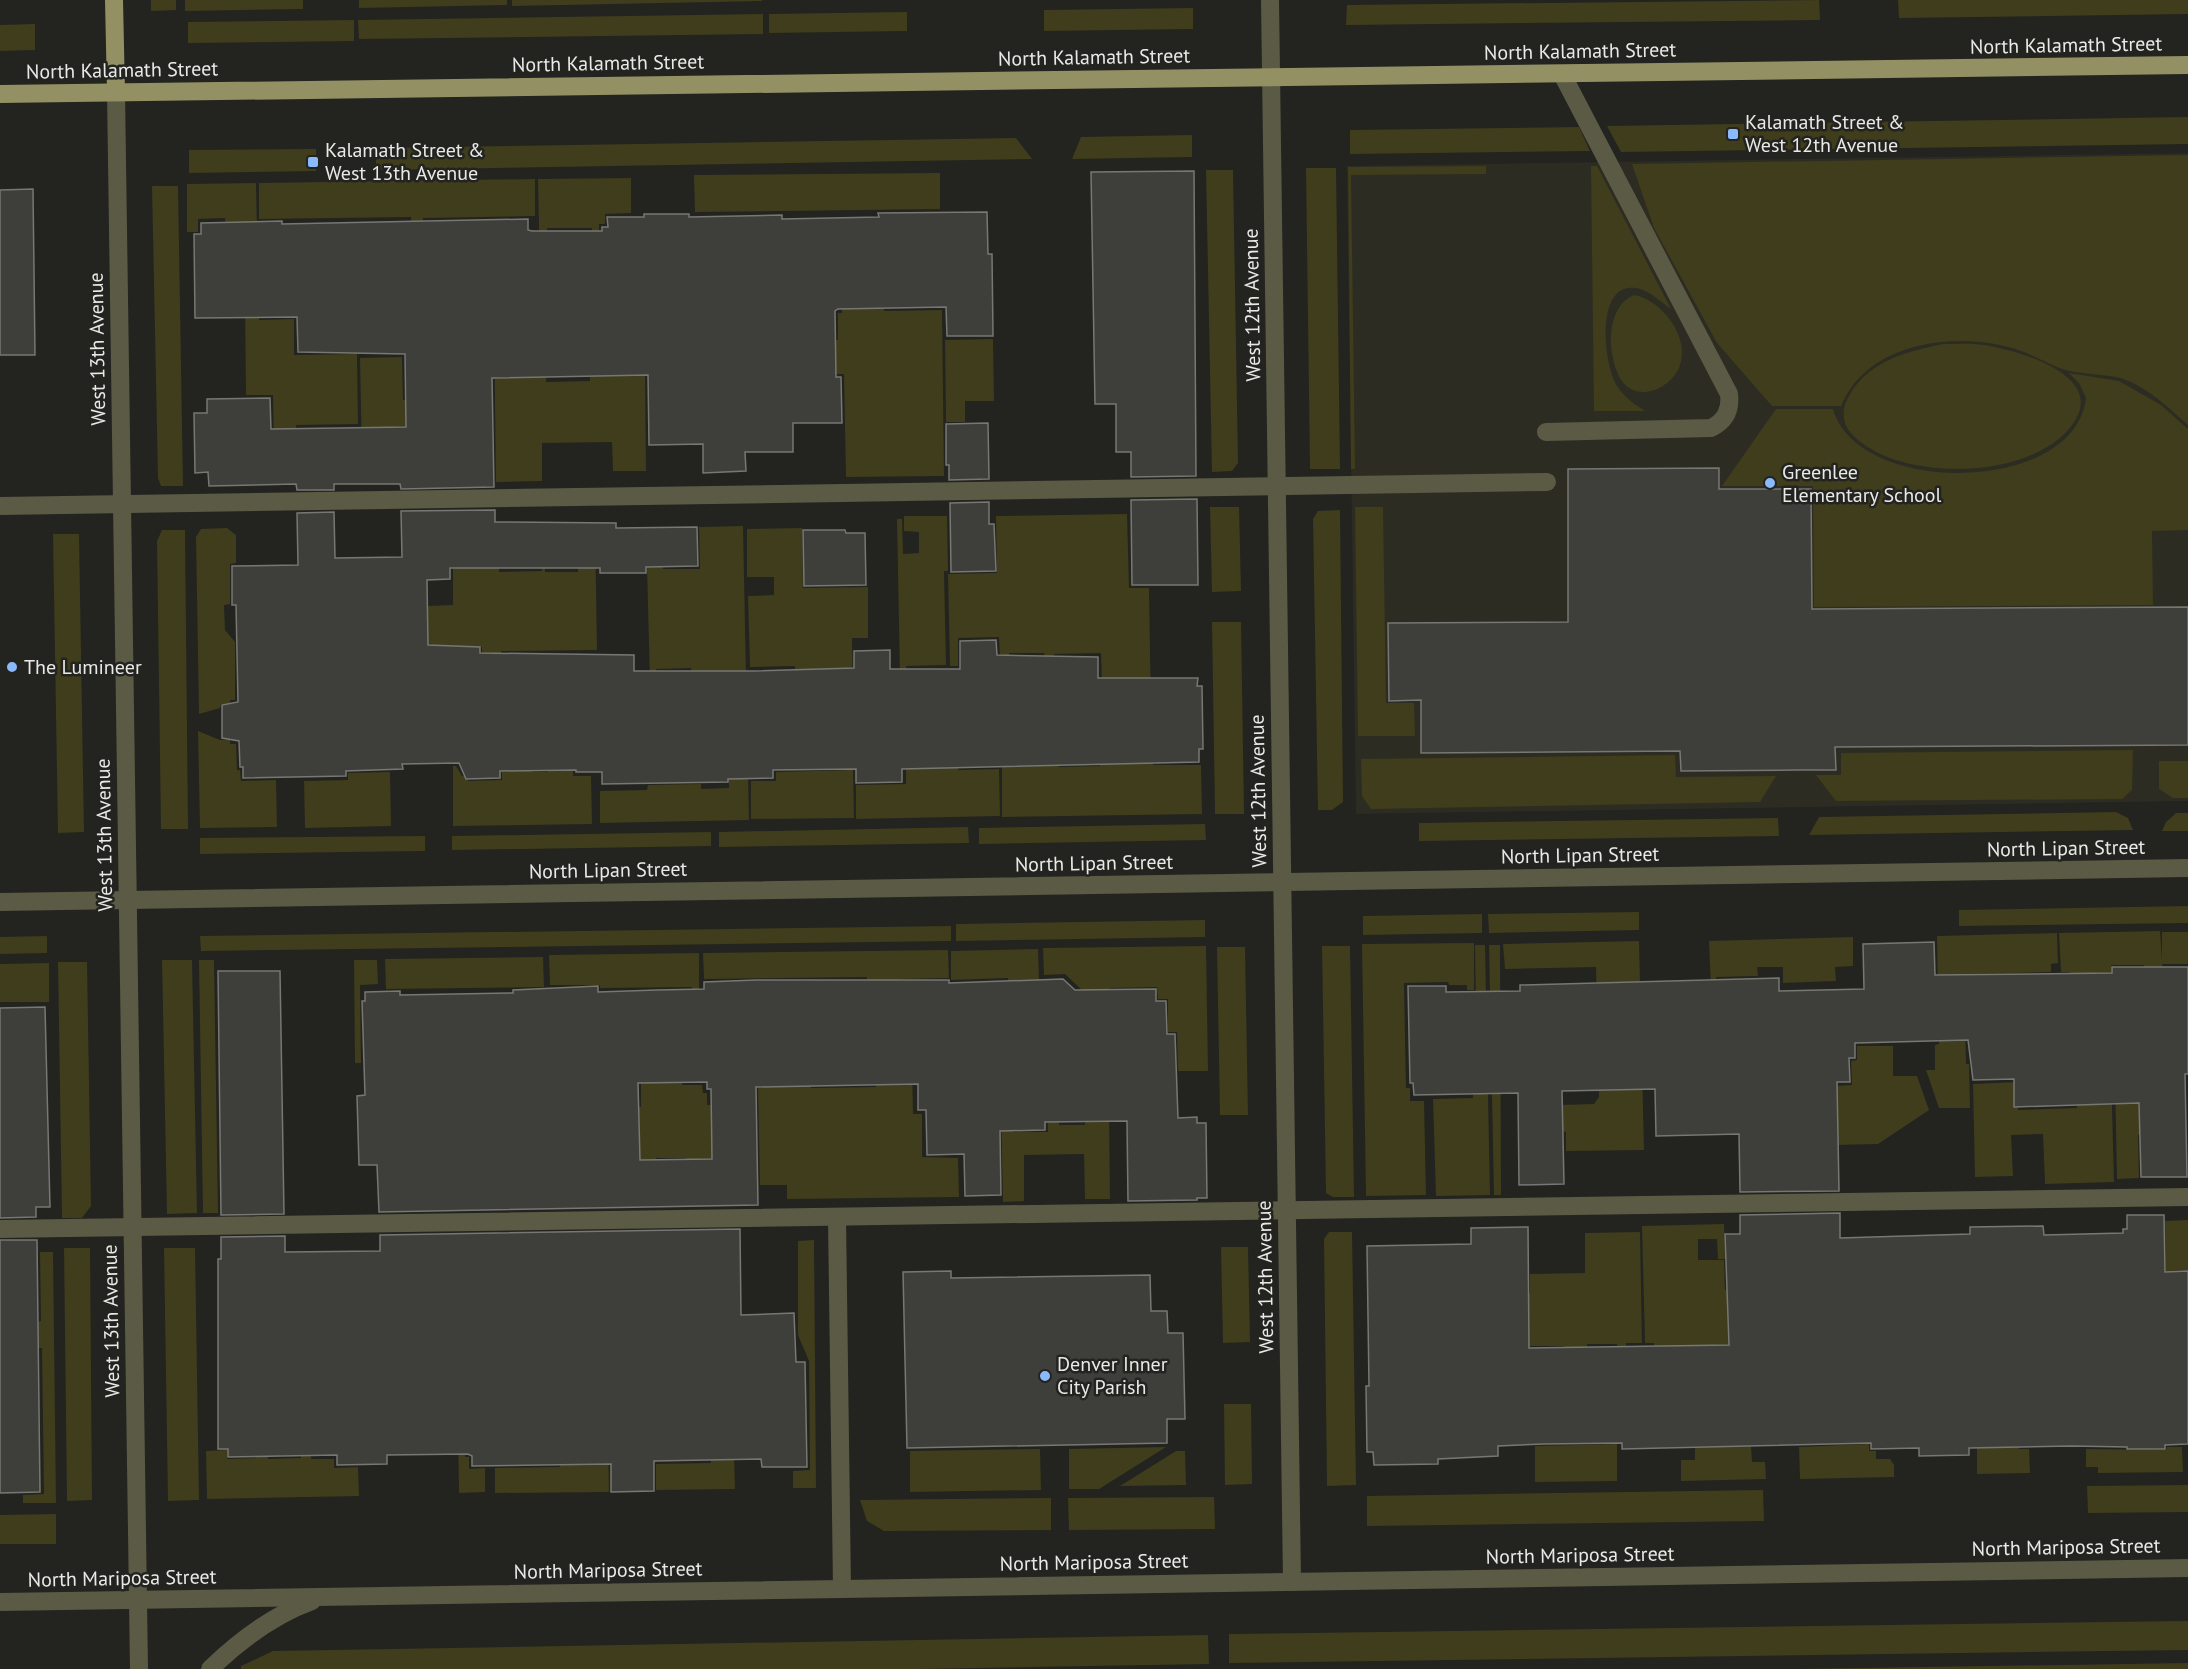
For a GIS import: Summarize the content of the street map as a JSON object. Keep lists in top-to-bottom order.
{
  "streets": {
    "main road": ["North Kalamath Street", "West 13th Avenue"],
    "street": ["West 12th Avenue", "North Lipan Street", "North Mariposa Street"]
  },
  "crossings": [
    ["North Kalamath Street", "West 12th Avenue"],
    ["North Kalamath Street", "West 13th Avenue"],
    ["West 12th Avenue", "North Lipan Street"],
    ["West 12th Avenue", "North Mariposa Street"],
    ["West 13th Avenue", "North Lipan Street"],
    ["West 13th Avenue", "North Mariposa Street"]
  ],
  "places": {
    "transit": ["Kalamath Street & West 12th Avenue", "Kalamath Street & West 13th Avenue"],
    "other": ["Greenlee Elementary School", "The Lumineer", "Denver Inner City Parish"]
  }
}
